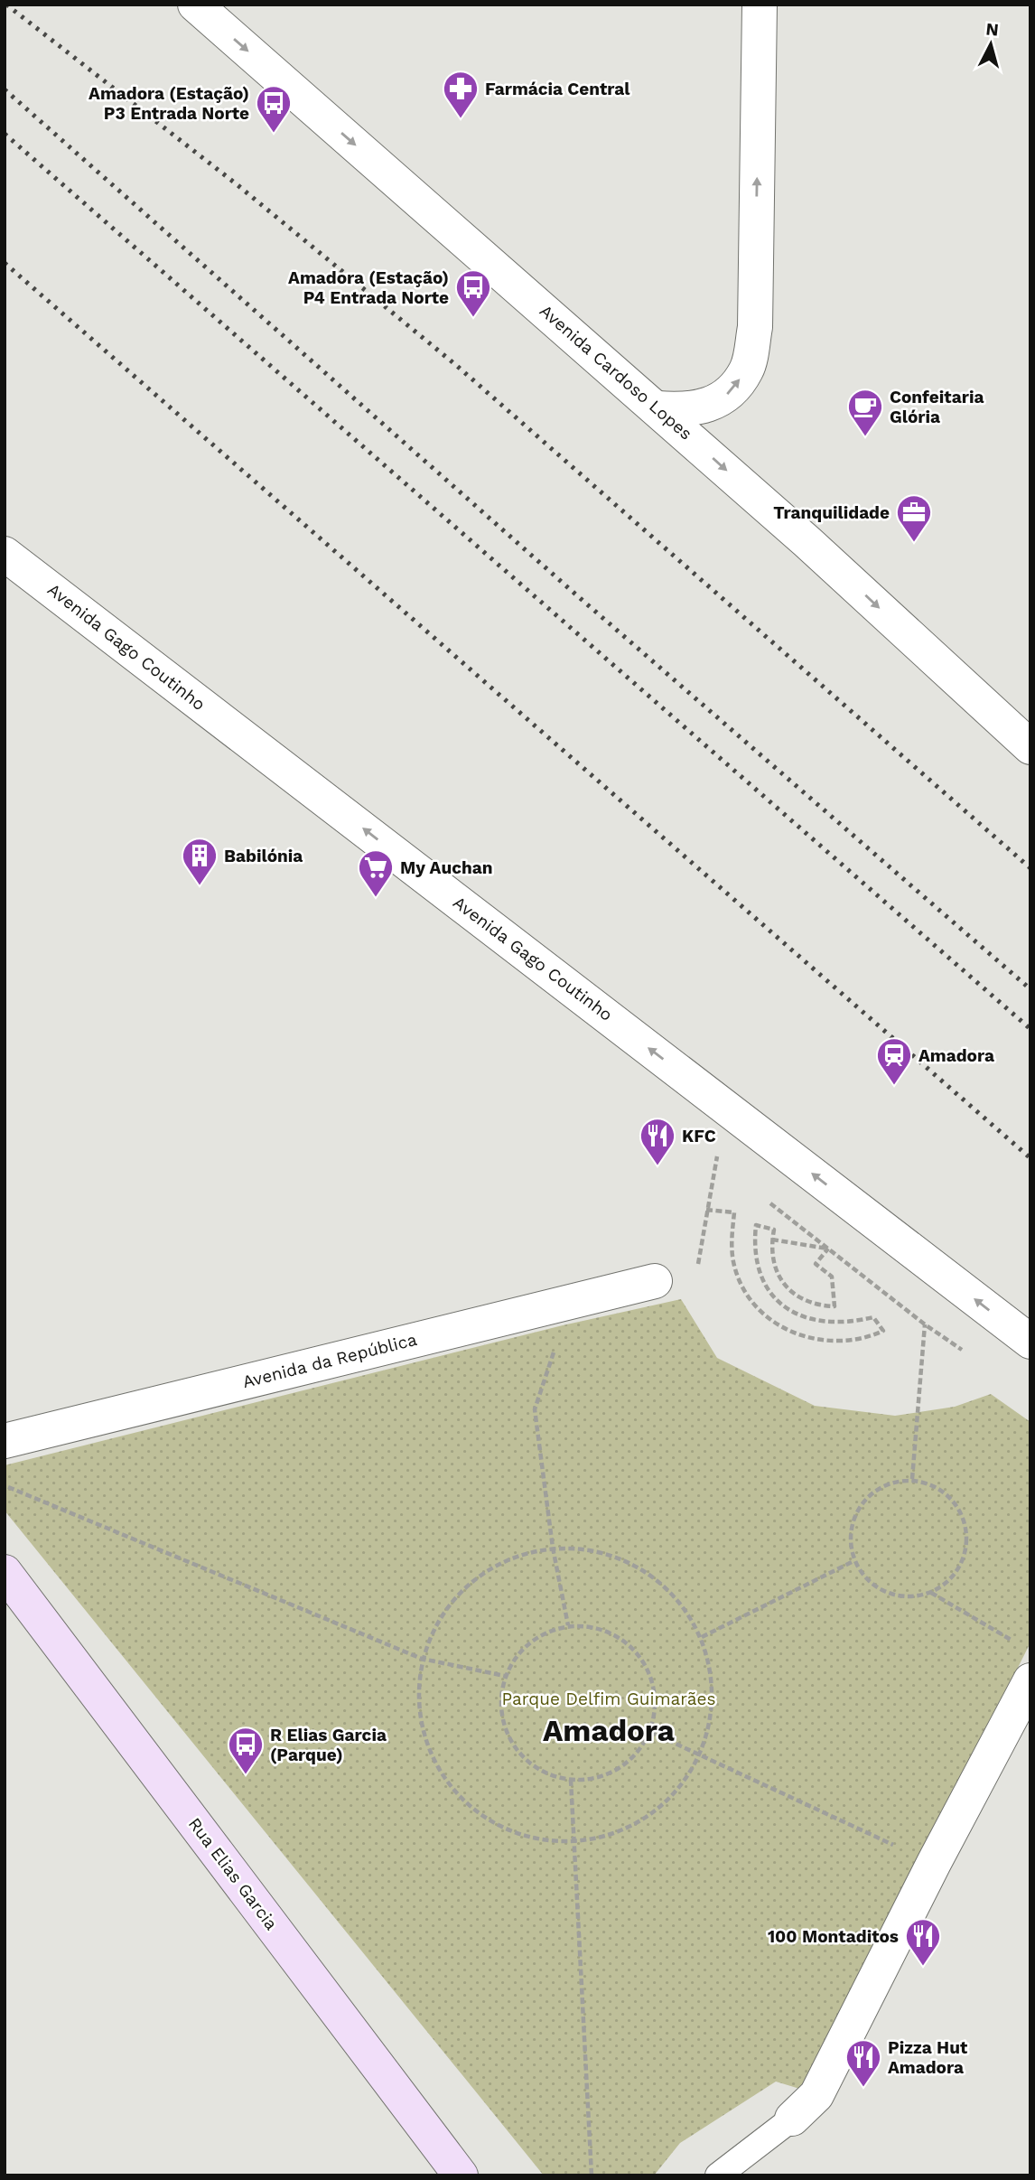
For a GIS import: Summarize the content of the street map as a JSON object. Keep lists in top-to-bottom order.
{
  "streets": {
    "street": [
      "Avenida Cardoso Lopes",
      "Avenida Gago Coutinho",
      "Avenida da República",
      "Rua Elias Garcia"
    ]
  },
  "one_way": ["Avenida Cardoso Lopes", "Avenida Gago Coutinho"],
  "districts": ["Amadora"],
  "parks": ["Parque Delfim Guimarães"],
  "places": {
    "pharmacy": ["Farmácia Central"],
    "bus stop": ["Amadora (Estação) P3 Entrada Norte", "Amadora (Estação) P4 Entrada Norte", "R Elias Garcia (Parque)"],
    "cafe": ["Confeitaria Glória"],
    "office": ["Tranquilidade"],
    "building": ["Babilónia"],
    "supermarket": ["My Auchan"],
    "station": ["Amadora"],
    "restaurant": ["KFC", "100 Montaditos", "Pizza Hut Amadora"]
  },
  "north": "top"
}
